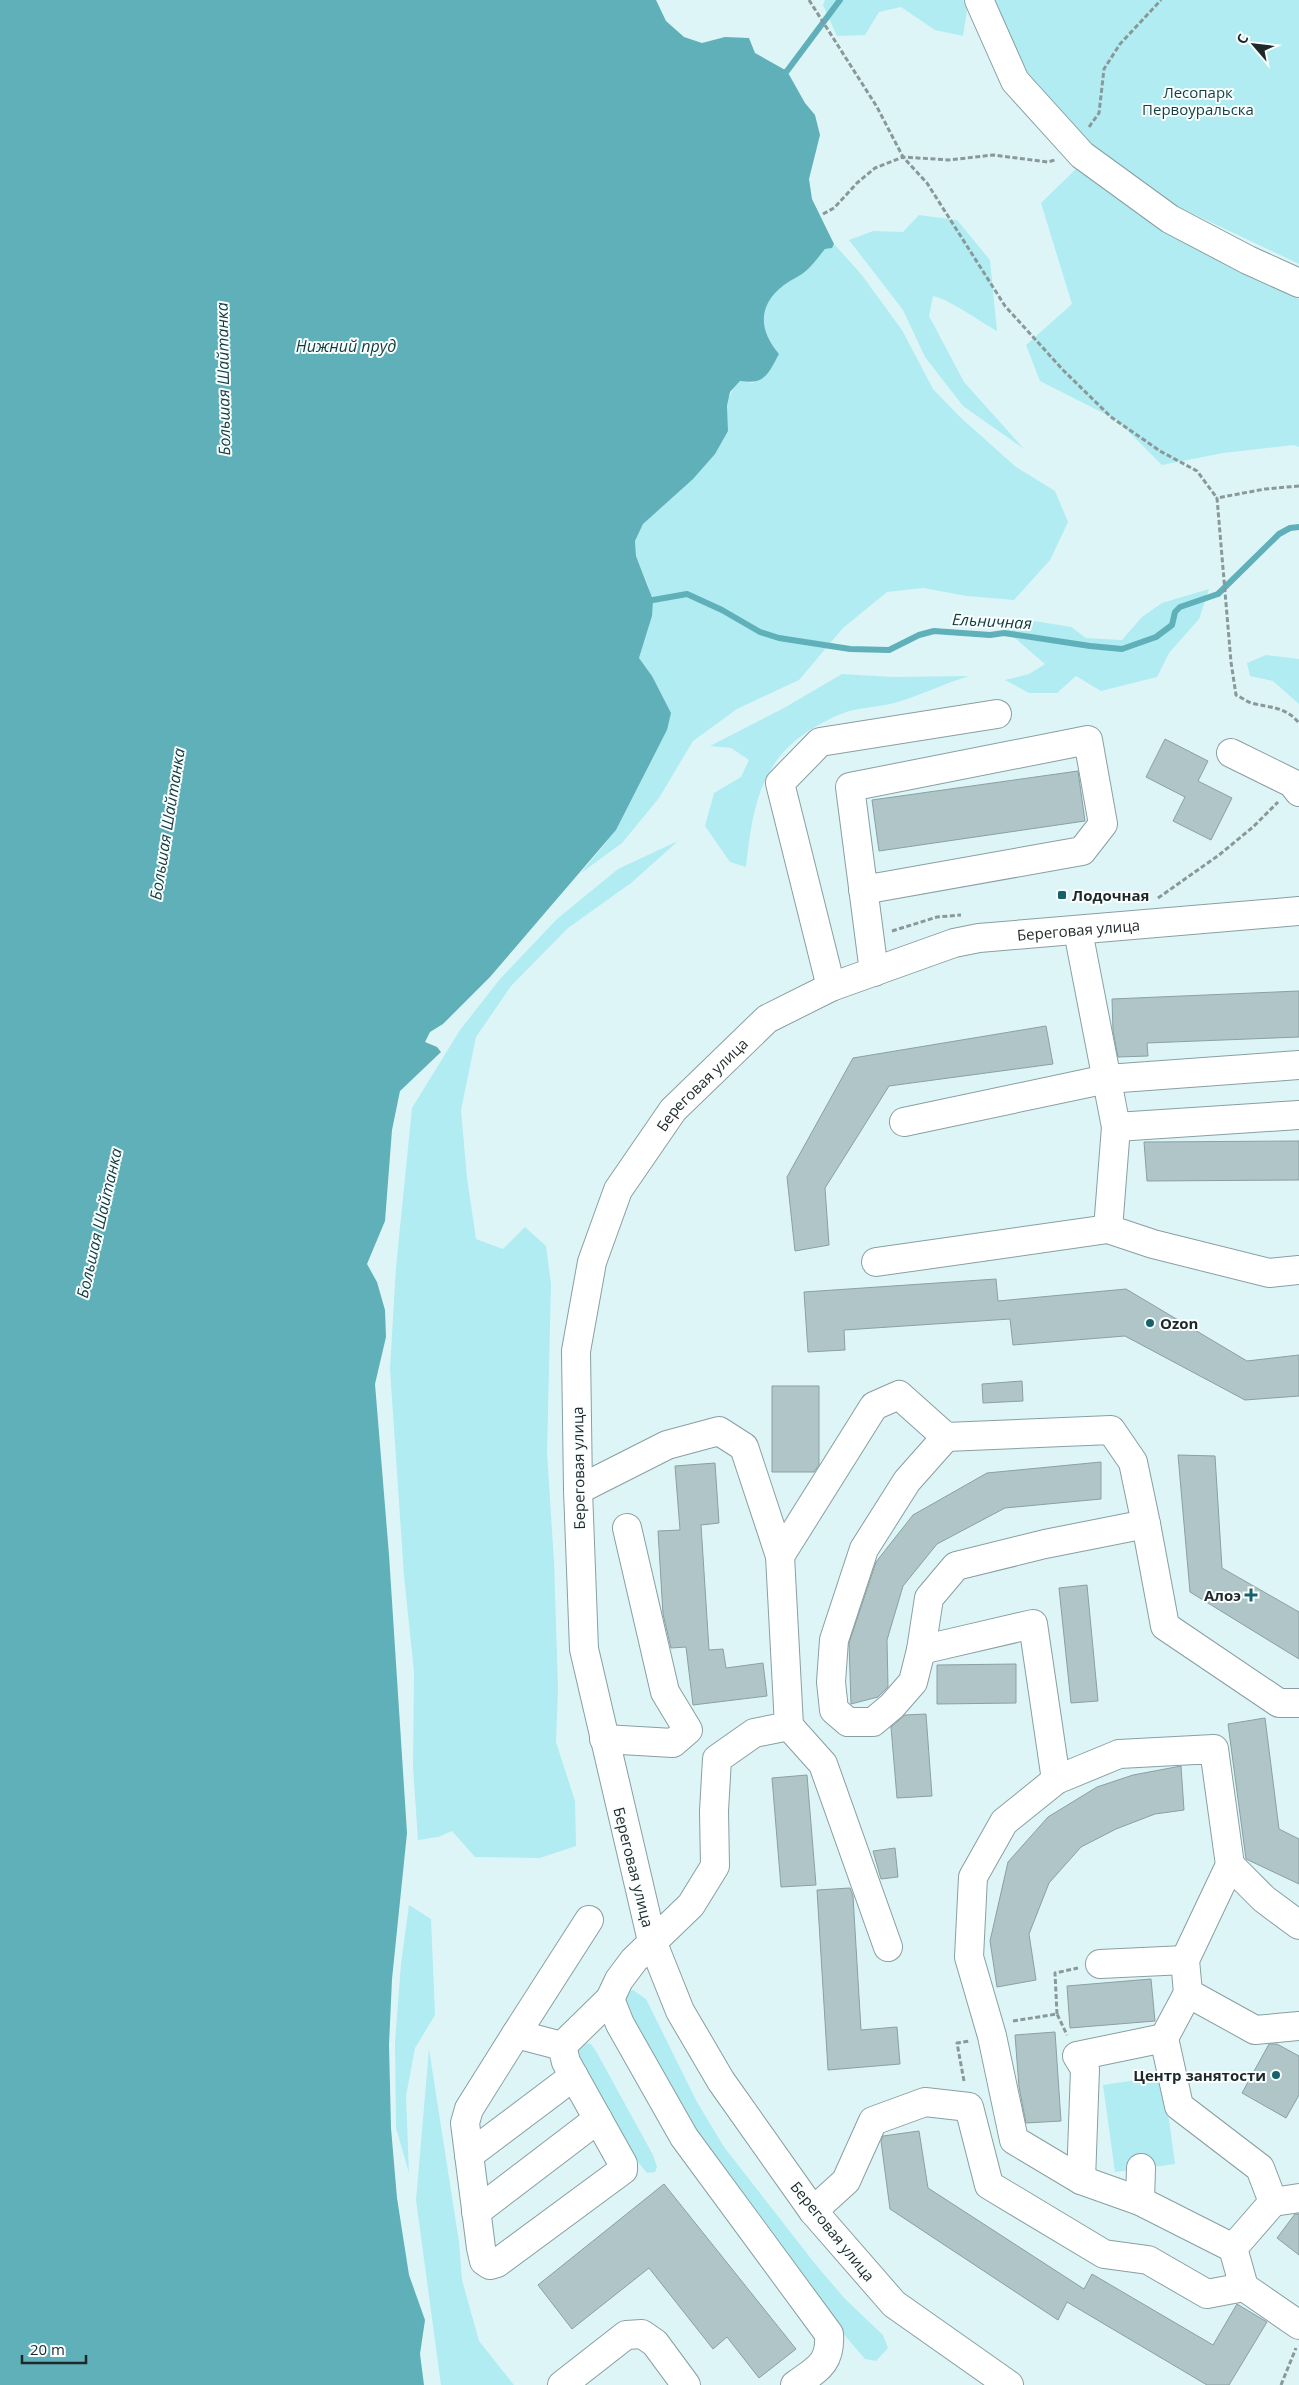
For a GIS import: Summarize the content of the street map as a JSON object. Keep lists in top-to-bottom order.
{
  "streets": {
    "main road": ["Береговая улица"]
  },
  "water": ["Нижний пруд", "Большая Шайтанка", "Ельничная"],
  "parks": ["Лесопарк Первоуральска"],
  "places": {
    "transit": ["Лодочная"],
    "other": ["Ozon", "Центр занятости"],
    "health": ["Алоэ"]
  },
  "scale_bar": "20 m",
  "north": "top left"
}
